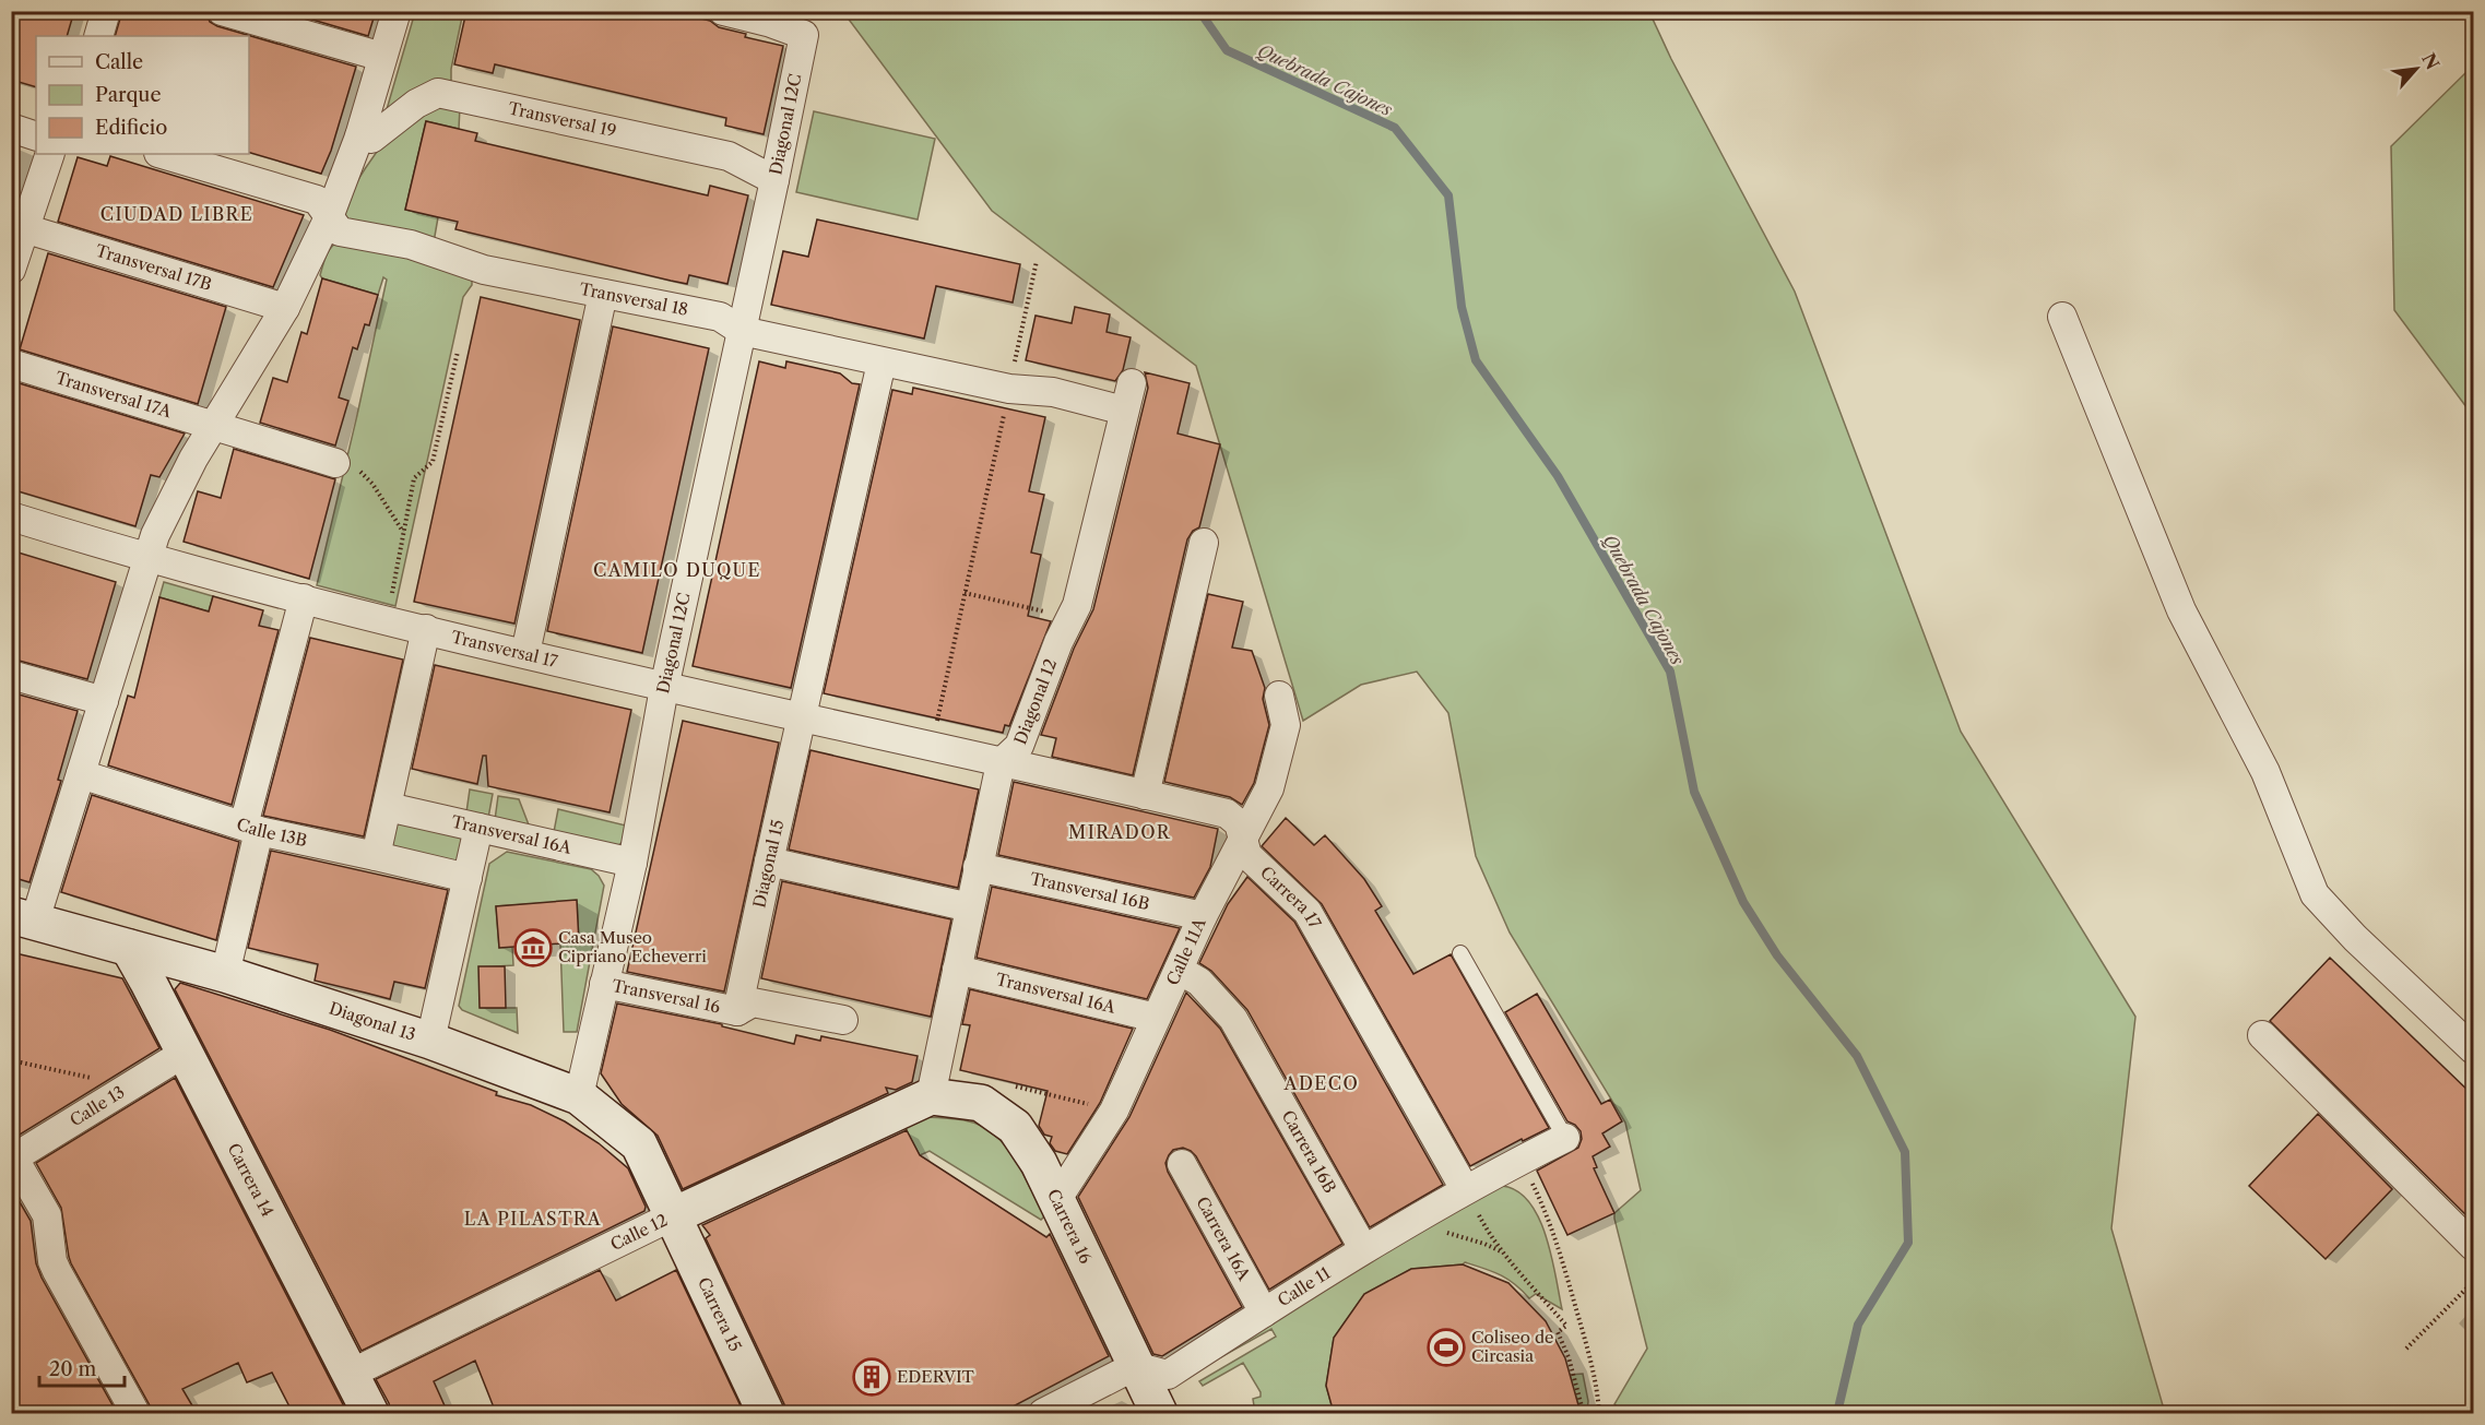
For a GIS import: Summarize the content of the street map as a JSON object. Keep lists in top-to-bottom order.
{
  "streets": {
    "main road": [
      "Diagonal 13",
      "Carrera 14",
      "Carrera 16",
      "Calle 12",
      "Carrera 15"
    ],
    "street": [
      "Transversal 19",
      "Diagonal 12C",
      "Transversal 17B",
      "Transversal 18",
      "Transversal 17A",
      "Transversal 17",
      "Diagonal 12",
      "Calle 13B",
      "Transversal 16A",
      "Diagonal 15",
      "Transversal 16B",
      "Carrera 17",
      "Calle 11A",
      "Transversal 16",
      "Calle 13",
      "Carrera 16B",
      "Carrera 16A",
      "Calle 11"
    ]
  },
  "crossings": [
    ["Transversal 19", "Diagonal 12C"],
    ["Diagonal 12C", "Transversal 18"],
    ["Diagonal 12C", "Transversal 17"],
    ["Diagonal 12C", "Transversal 16A"],
    ["Diagonal 12C", "Transversal 16"],
    ["Diagonal 12C", "Diagonal 13"],
    ["Transversal 18", "Diagonal 12"],
    ["Transversal 18", "Diagonal 15"],
    ["Transversal 17", "Diagonal 12"],
    ["Transversal 17", "Diagonal 15"],
    ["Transversal 17", "Carrera 17"],
    ["Diagonal 12", "Transversal 16A"],
    ["Diagonal 12", "Transversal 16B"],
    ["Diagonal 12", "Carrera 17"],
    ["Diagonal 12", "Carrera 16"],
    ["Diagonal 12", "Calle 12"],
    ["Transversal 16A", "Calle 11A"],
    ["Diagonal 15", "Transversal 16"],
    ["Transversal 16B", "Calle 11A"],
    ["Carrera 17", "Calle 11A"],
    ["Carrera 17", "Calle 11"],
    ["Calle 11A", "Carrera 16B"],
    ["Calle 11A", "Carrera 16"],
    ["Diagonal 13", "Carrera 14"],
    ["Diagonal 13", "Calle 12"],
    ["Diagonal 13", "Carrera 15"],
    ["Calle 13", "Carrera 14"],
    ["Carrera 16B", "Calle 11"],
    ["Carrera 14", "Calle 12"],
    ["Carrera 16", "Calle 12"],
    ["Carrera 16", "Calle 11"],
    ["Calle 12", "Carrera 15"],
    ["Carrera 16A", "Calle 11"]
  ],
  "districts": [
    "CIUDAD LIBRE",
    "CAMILO DUQUE",
    "MIRADOR",
    "ADECO",
    "LA PILASTRA"
  ],
  "water": ["Quebrada Cajones"],
  "places": {
    "museum": ["Casa Museo Cipriano Echeverri"],
    "sports": ["Coliseo de Circasia"],
    "building": ["EDERVIT"]
  },
  "legend": ["Calle", "Parque", "Edificio"],
  "scale_bar": "20 m",
  "north": "top right"
}
